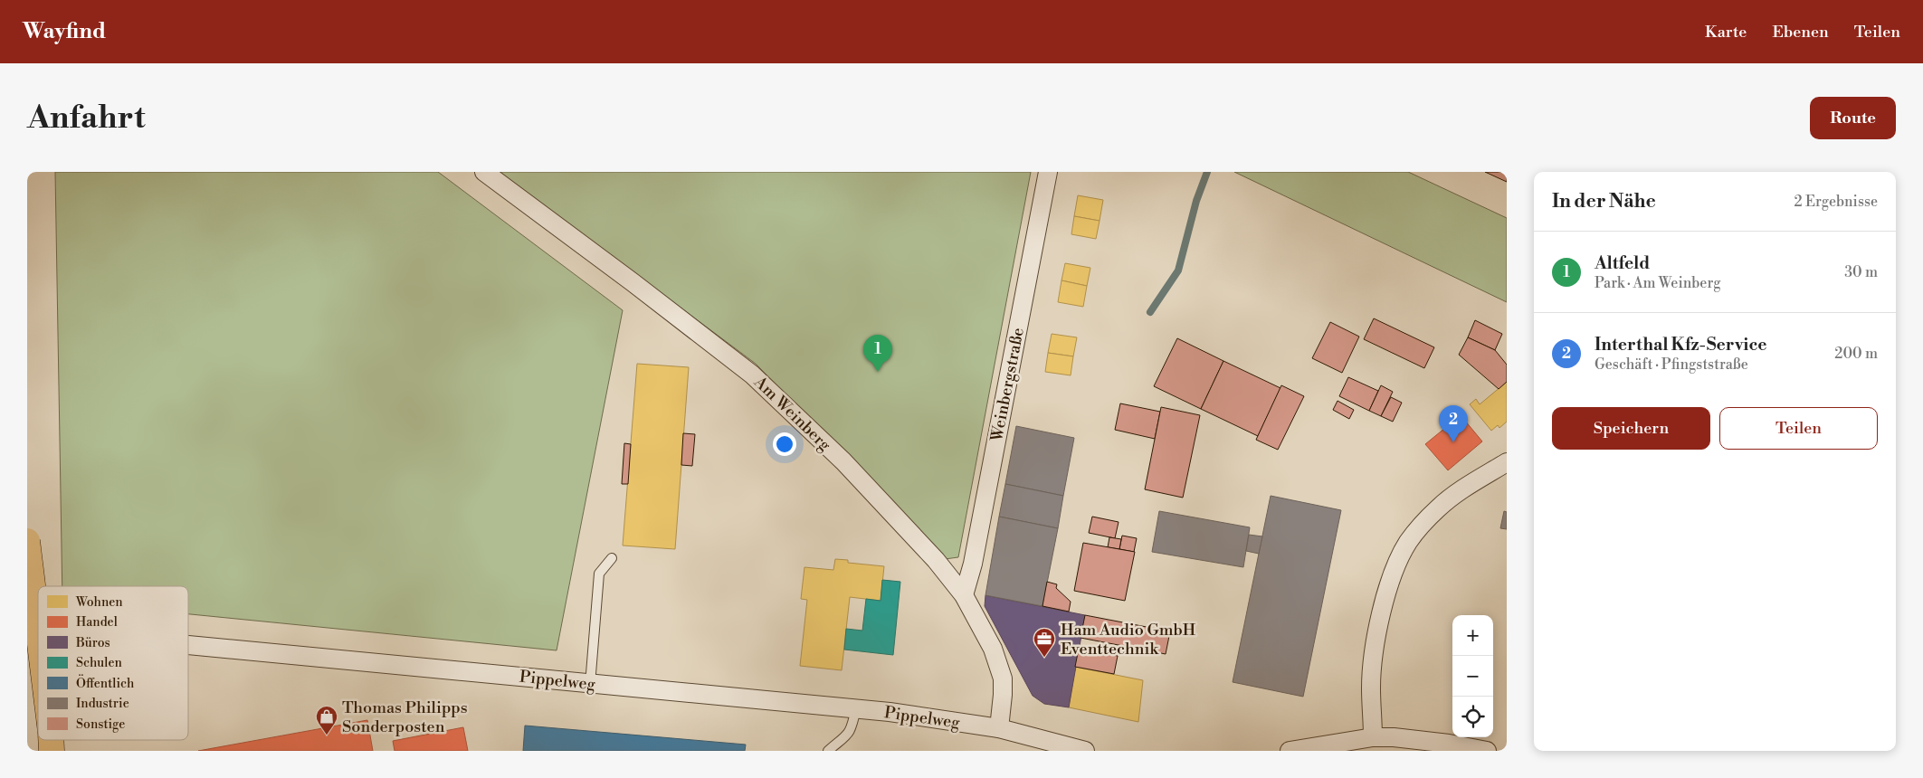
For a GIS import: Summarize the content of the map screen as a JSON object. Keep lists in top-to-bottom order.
{
  "streets": {
    "street": ["Weinbergstraße", "Am Weinberg", "Pippelweg"]
  },
  "crossings": [
    ["Weinbergstraße", "Am Weinberg"],
    ["Am Weinberg", "Pippelweg"]
  ],
  "places": {
    "office": ["Ham Audio GmbH Eventtechnik"],
    "shop": ["Thomas Philipps Sonderposten"]
  },
  "legend": [
    "Wohnen",
    "Handel",
    "Büros",
    "Schulen",
    "Öffentlich",
    "Industrie",
    "Sonstige"
  ],
  "page": {
    "header": "Wayfind",
    "nav": ["Karte", "Ebenen", "Teilen"],
    "buttons": [
      "Route",
      ["Speichern", "Teilen"]
    ],
    "title": "Anfahrt",
    "heading": ["In der Nähe", "2 Ergebnisse"],
    "list": [
      {
        "mark": "1",
        "name": "Altfeld",
        "note": "Park · Am Weinberg",
        "value": "30 m"
      },
      {
        "mark": "2",
        "name": "Interthal Kfz-Service",
        "note": "Geschäft · Pfingststraße",
        "value": "200 m"
      }
    ],
    "pins": ["1", "2"],
    "map_buttons": ["+", "−"]
  }
}
